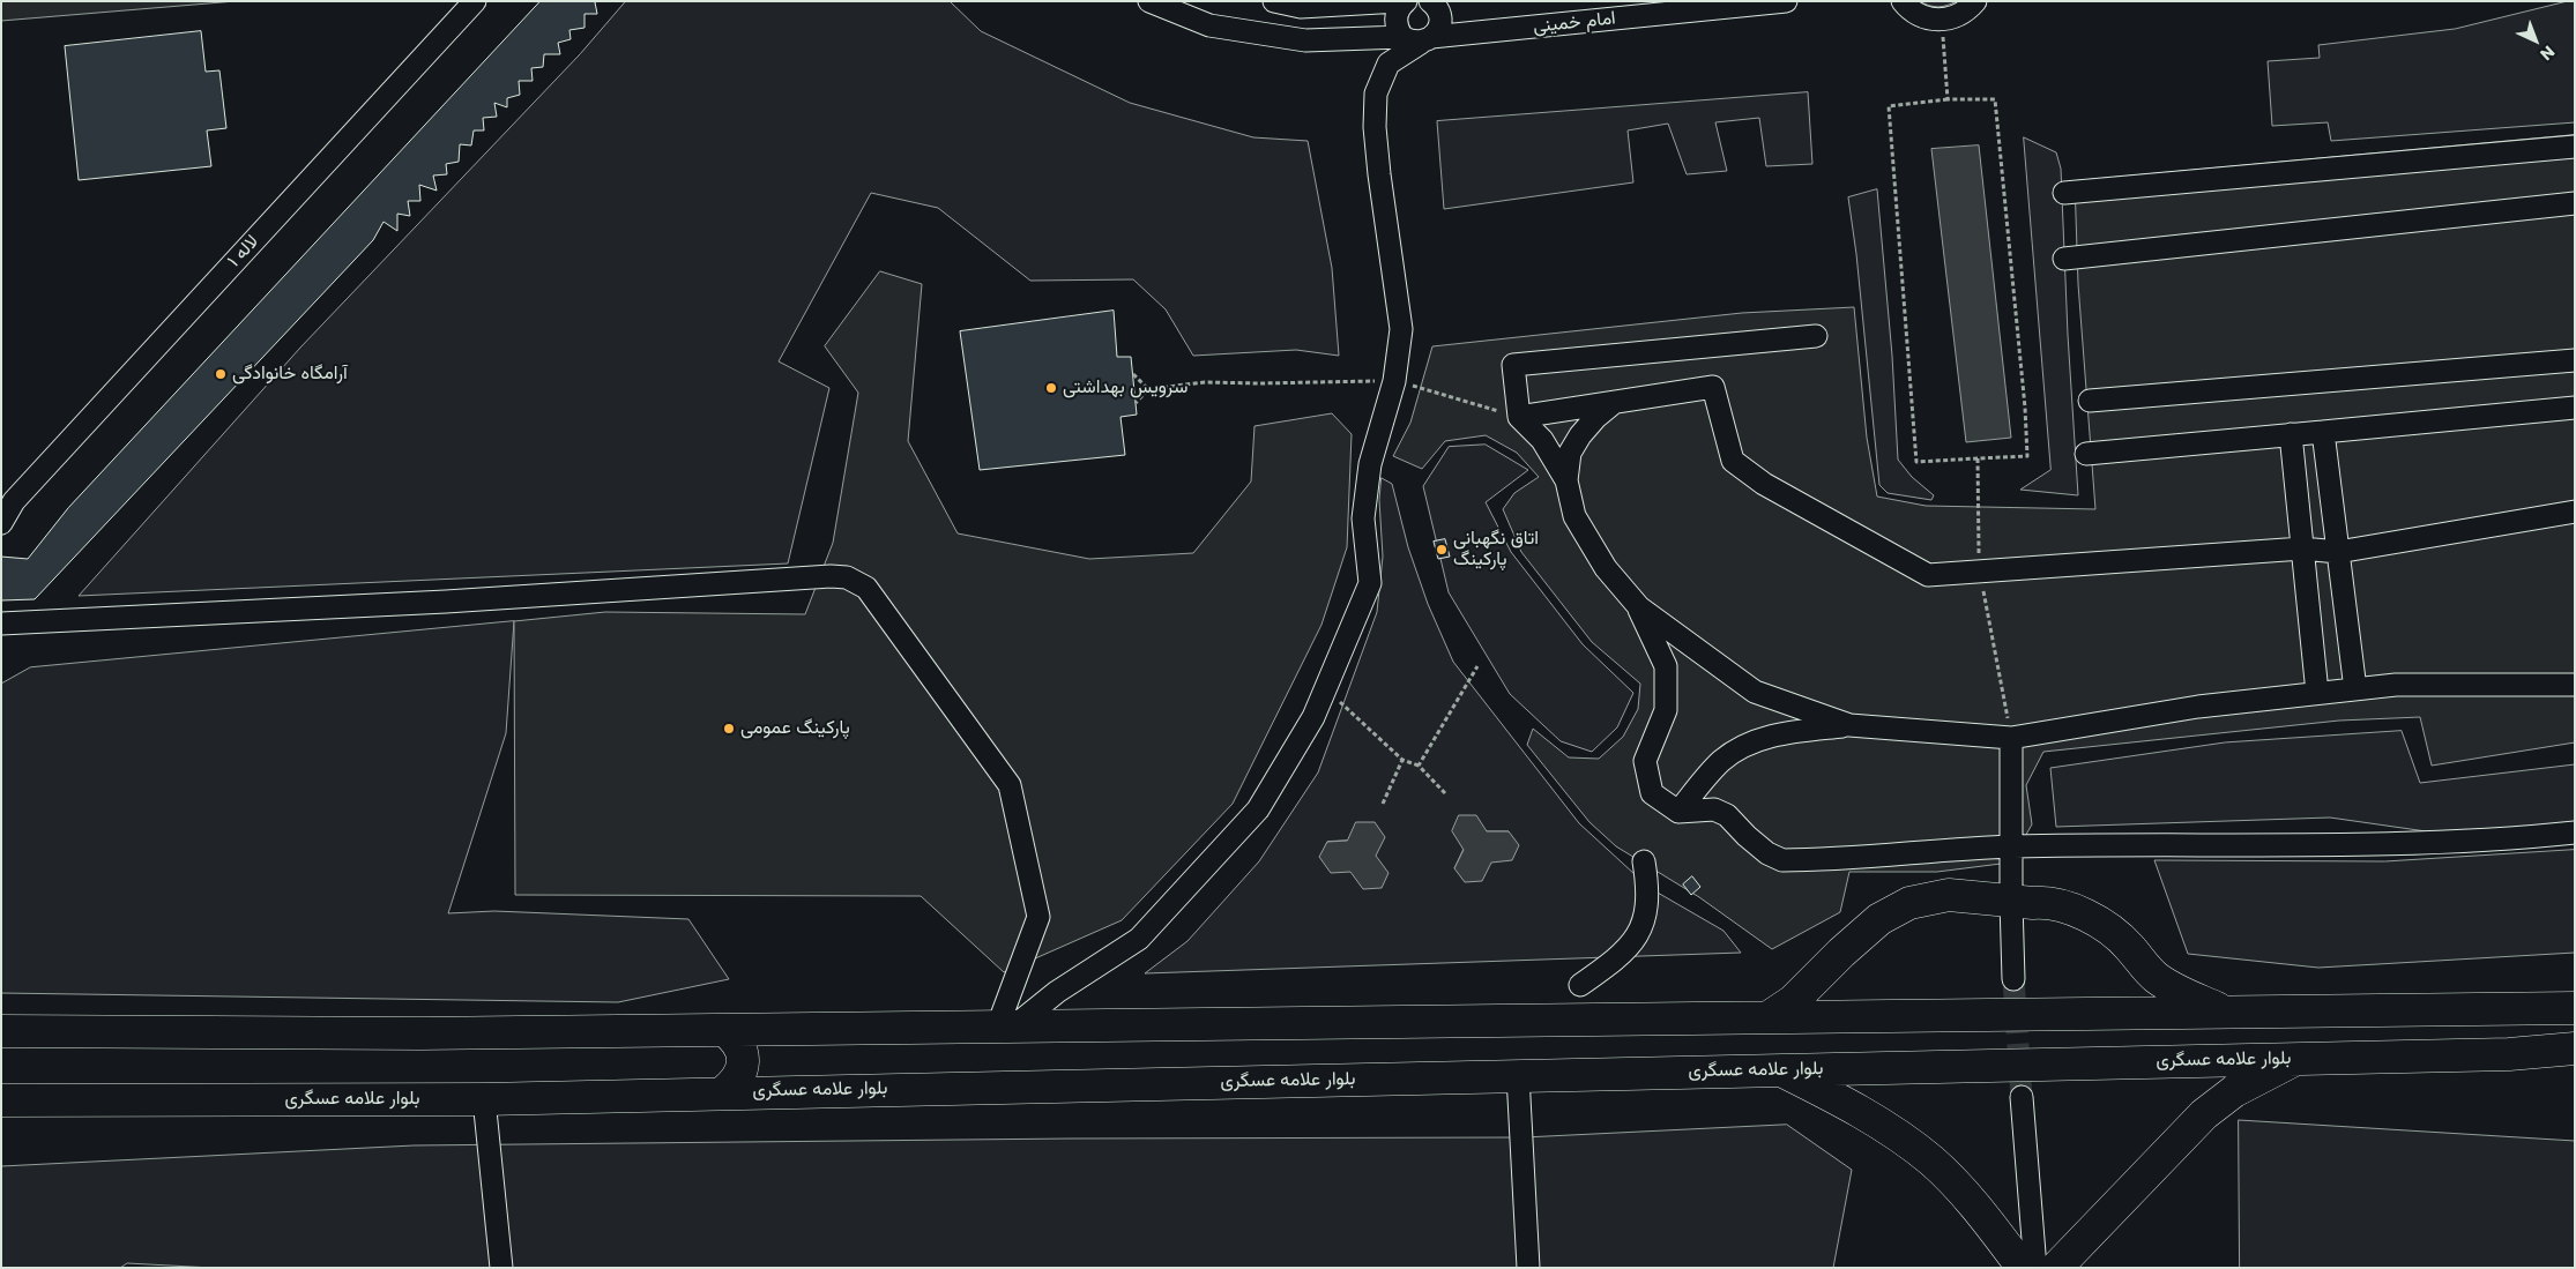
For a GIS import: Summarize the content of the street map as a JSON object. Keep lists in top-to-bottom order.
{
  "streets": {
    "highway": ["بلوار علامه عسگری"],
    "street": ["امام خمینی", "لاله ۱"]
  },
  "places": [
    "آرامگاه خانوادگی",
    "سرویس بهداشتی",
    "اتاق نگهبانی پارکینگ",
    "پارکینگ عمومی"
  ],
  "north": "bottom right"
}
